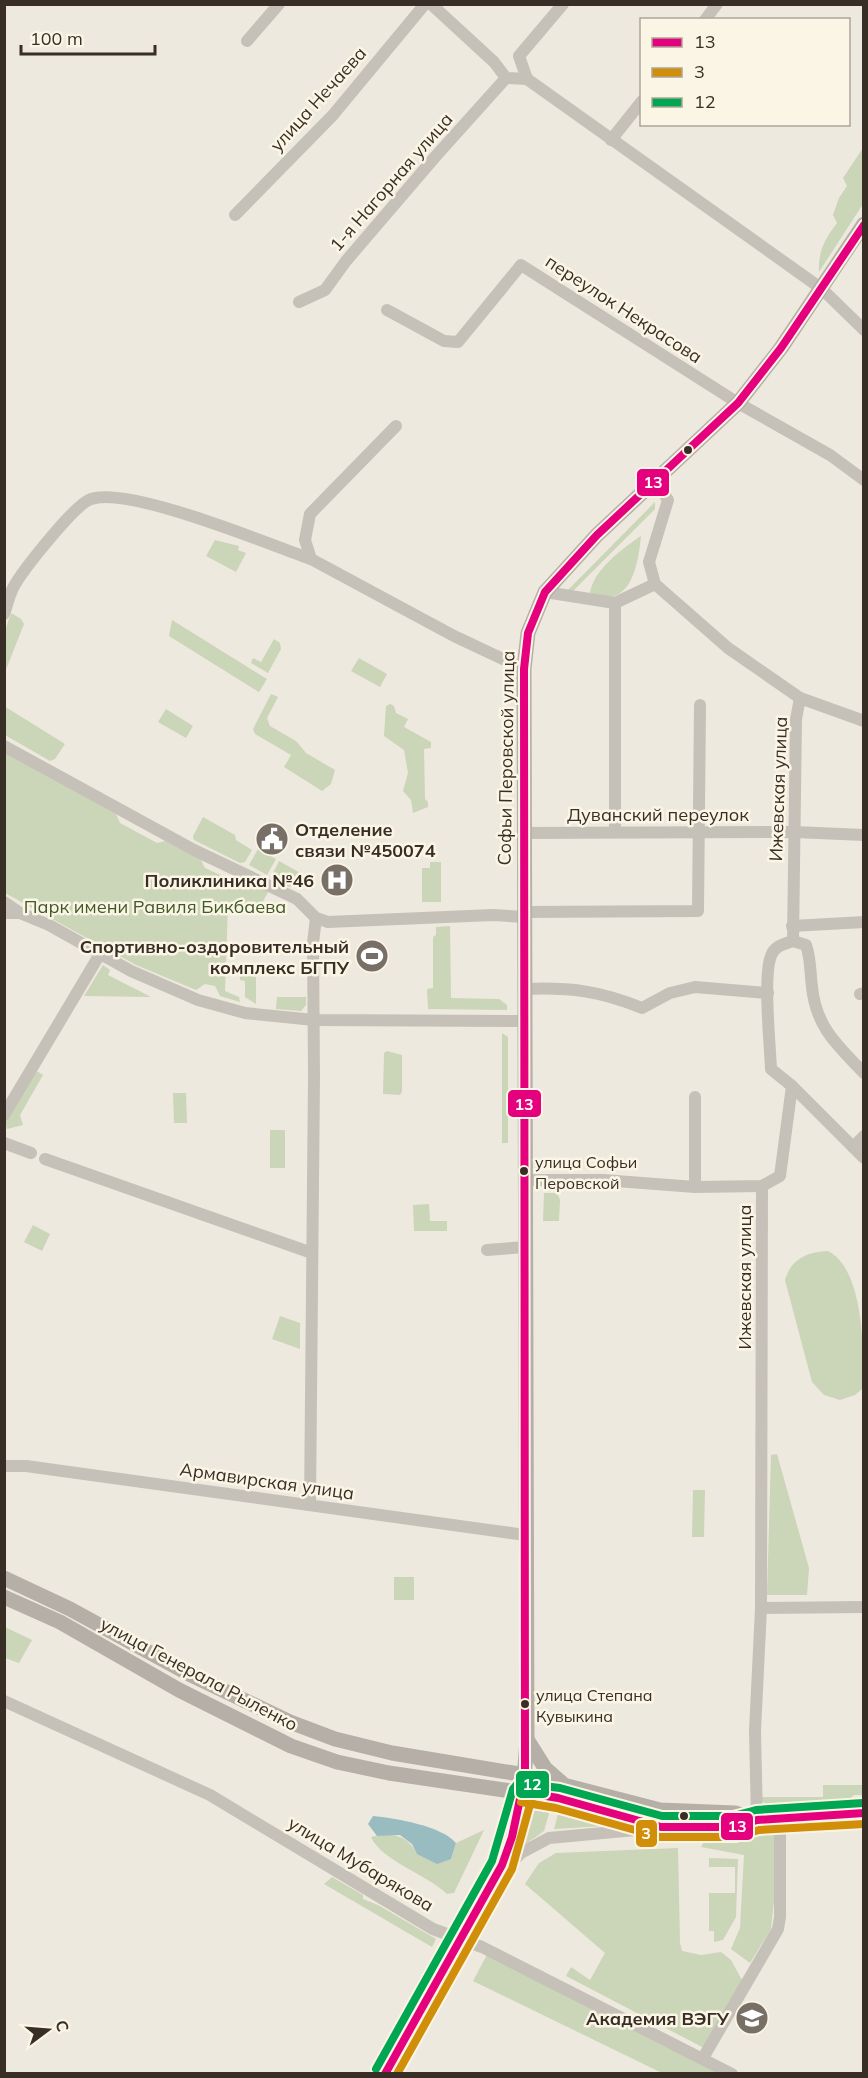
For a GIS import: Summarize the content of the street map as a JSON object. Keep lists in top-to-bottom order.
{
  "streets": {
    "main road": ["Софьи Перовской улица", "улица Генерала Рыленко"],
    "street": [
      "улица Нечаева",
      "1-я Нагорная улица",
      "переулок Некрасова",
      "Ижевская улица",
      "Дуванский переулок",
      "Армавирская улица",
      "улица Мубарякова"
    ]
  },
  "crossings": [
    ["переулок Некрасова", "Софьи Перовской улица"],
    ["Софьи Перовской улица", "Дуванский переулок"],
    ["Ижевская улица", "Дуванский переулок"],
    ["Ижевская улица", "улица Генерала Рыленко"]
  ],
  "parks": ["Парк имени Равиля Бикбаева"],
  "places": {
    "public building": ["Отделение связи №450074"],
    "hospital": ["Поликлиника №46"],
    "sports": ["Спортивно-оздоровительный комплекс БГПУ"],
    "other": ["улица Софьи Перовской", "улица Степана Кувыкина"],
    "school or university": ["Академия ВЭГУ"]
  },
  "lines": ["transit line 13", "transit line 12", "transit line 3"],
  "legend": ["13", "3", "12"],
  "scale_bar": "100 m",
  "north": "right"
}
